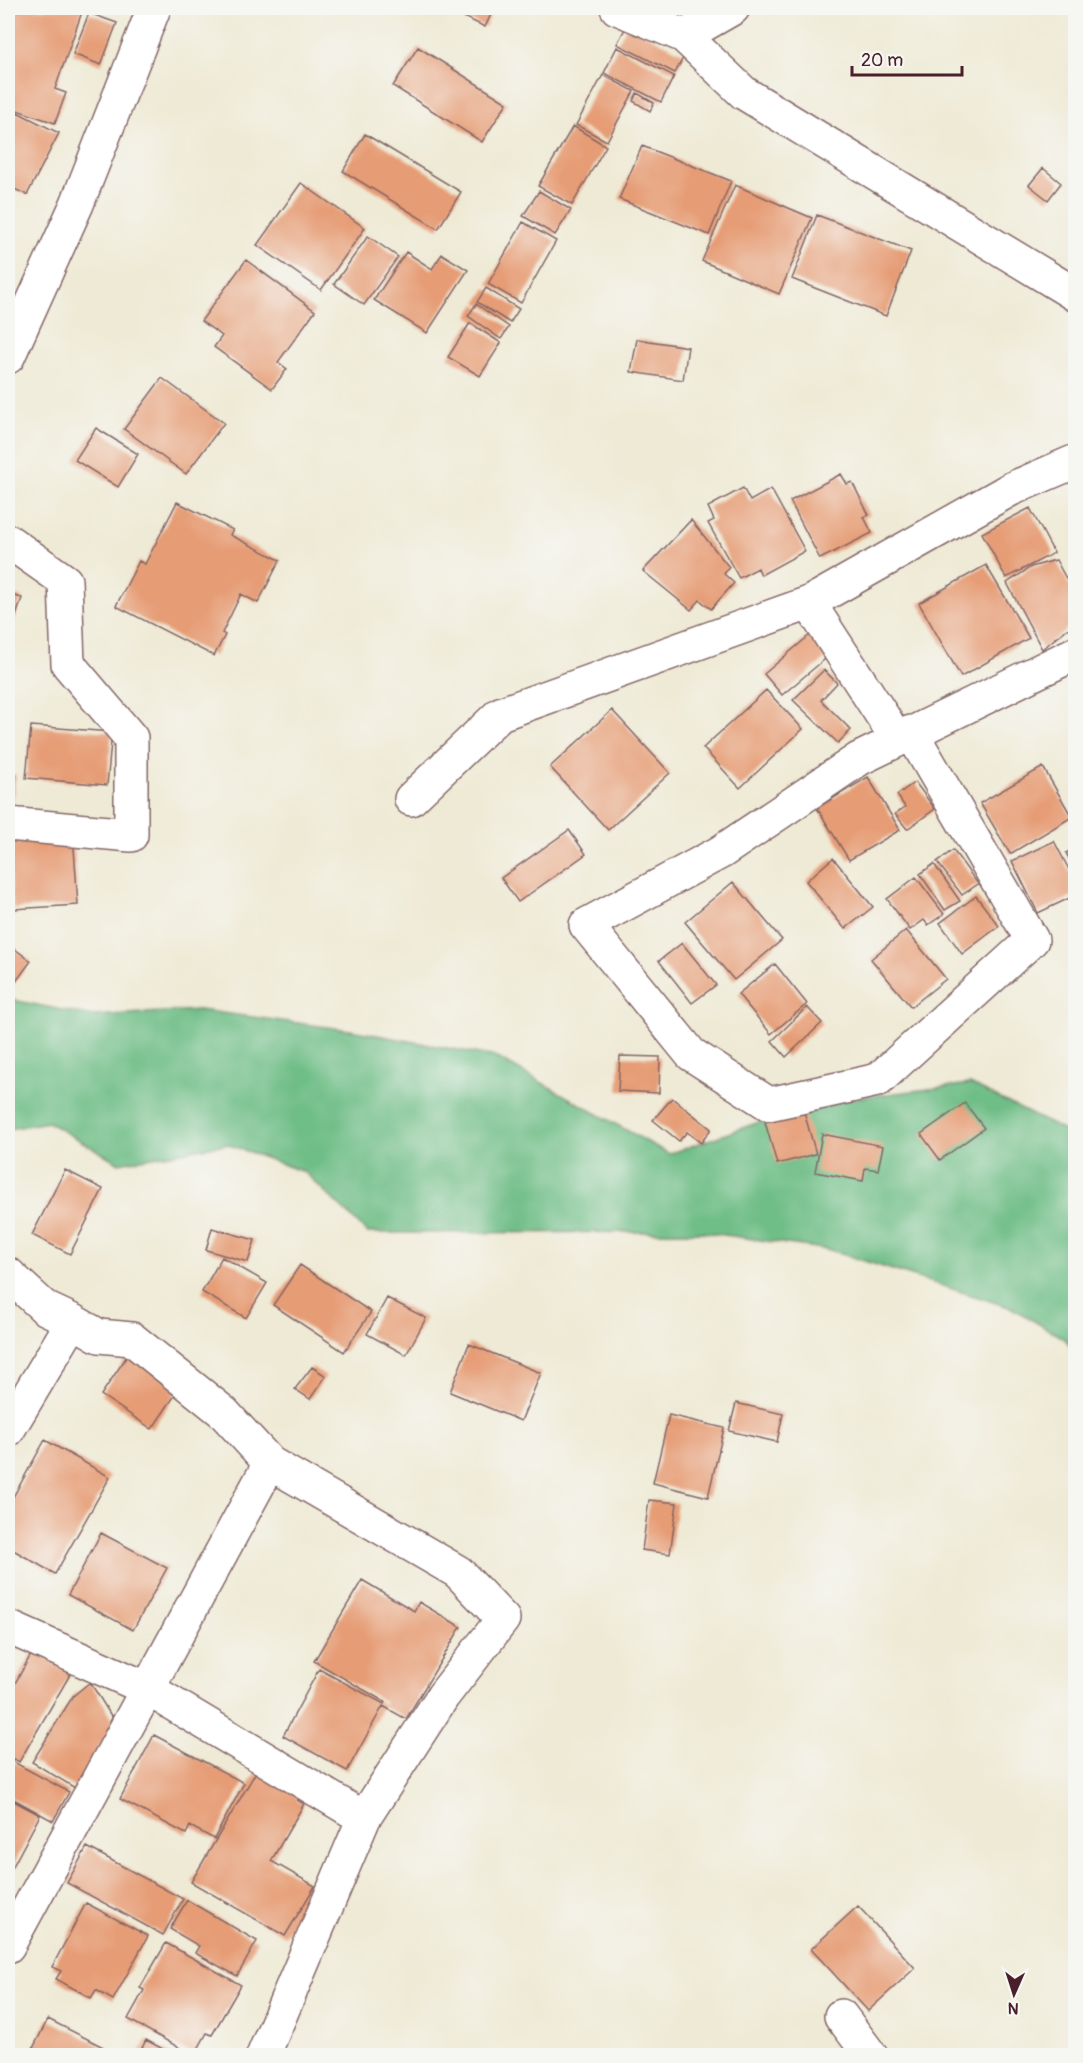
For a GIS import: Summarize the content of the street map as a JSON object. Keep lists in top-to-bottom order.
{
  "scale_bar": "20 m",
  "north": "bottom"
}
